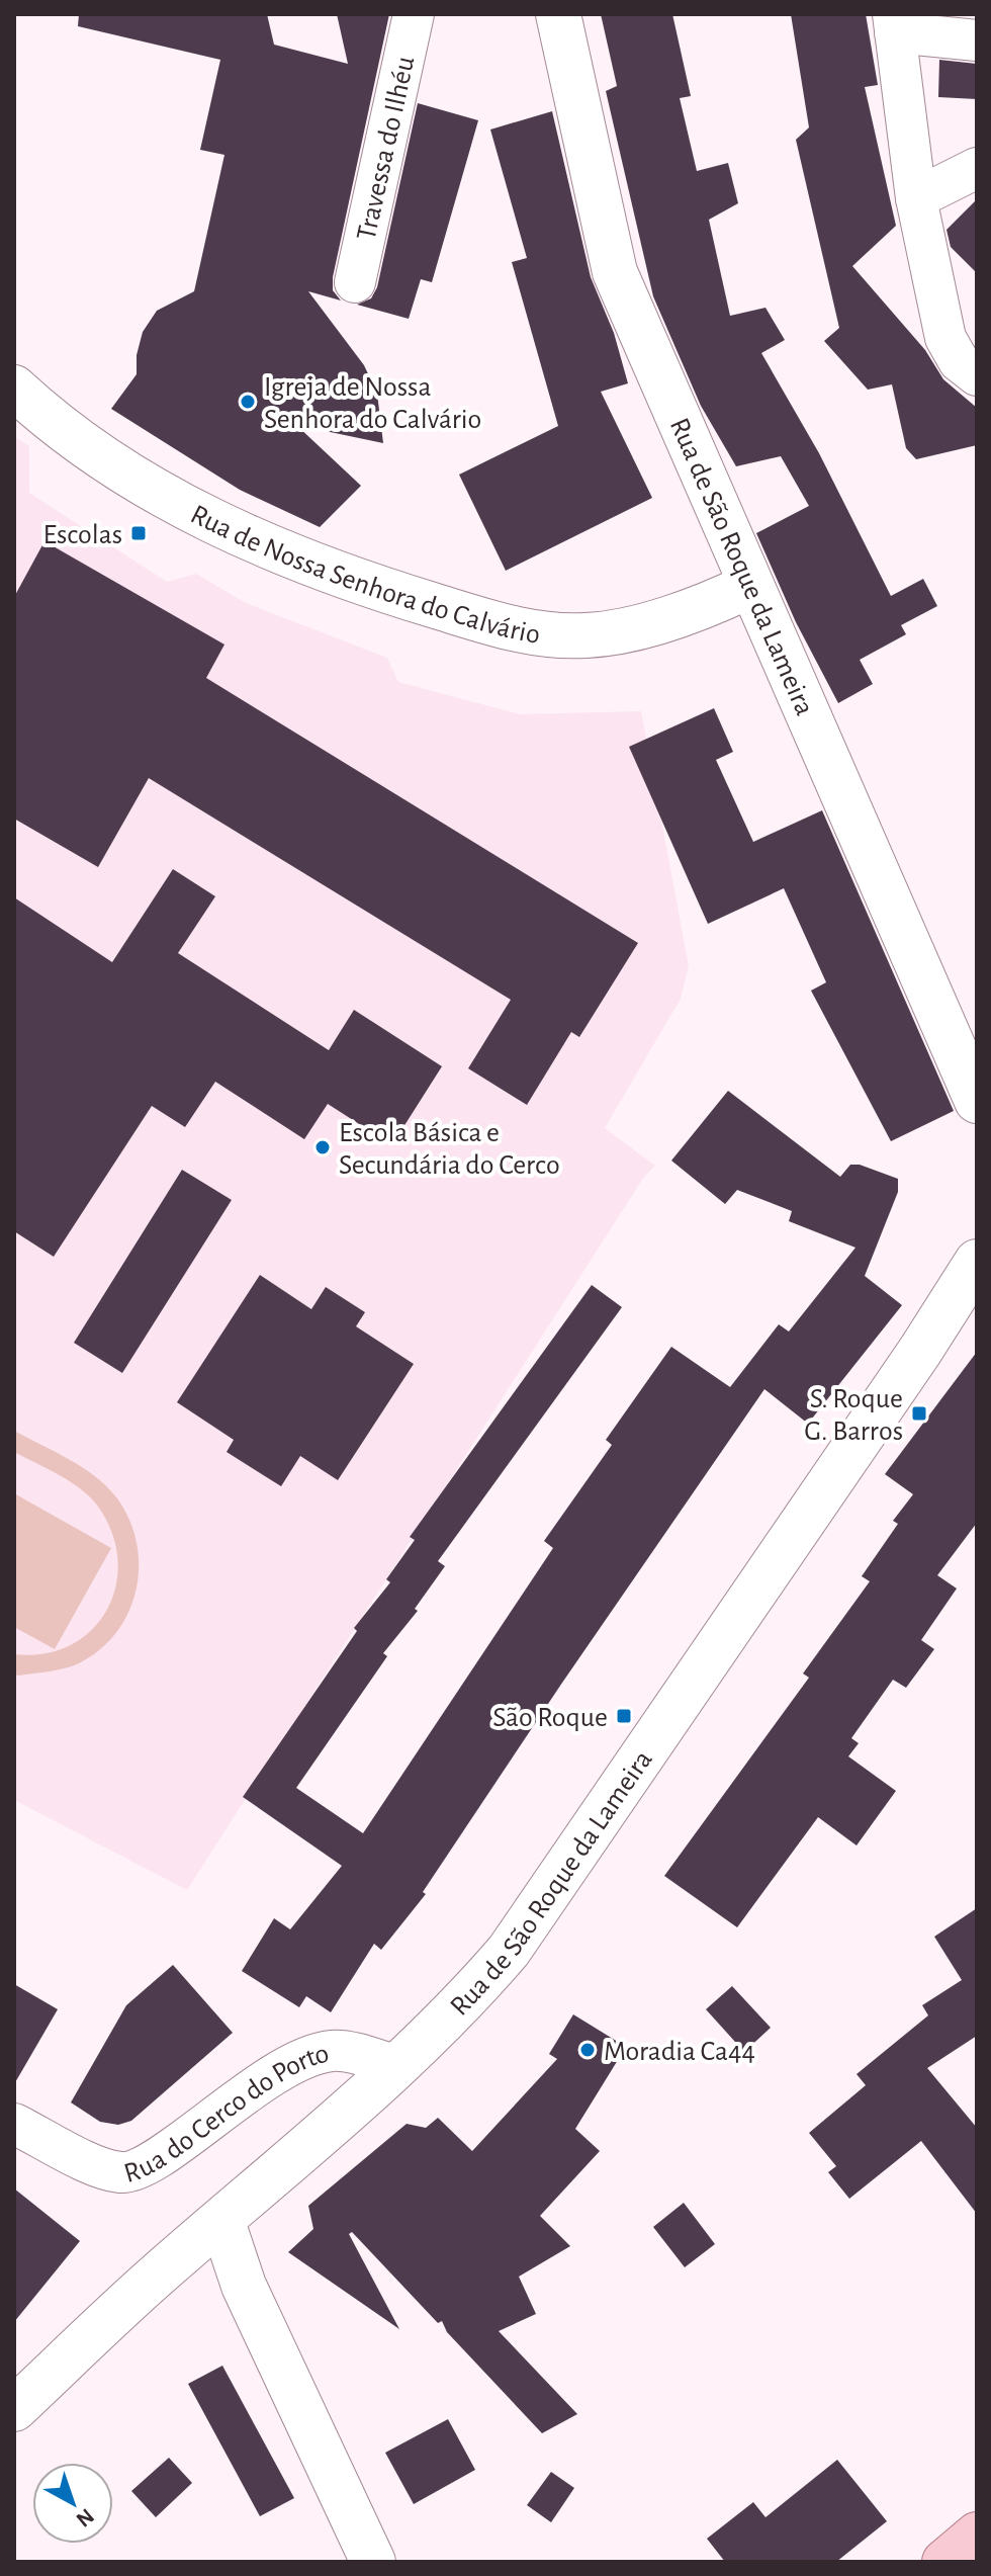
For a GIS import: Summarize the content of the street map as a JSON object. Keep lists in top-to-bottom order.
{
  "streets": {
    "main road": ["Rua de São Roque da Lameira", "Rua de Nossa Senhora do Calvário"],
    "street": ["Travessa do Ilhéu", "Rua do Cerco do Porto"]
  },
  "crossings": [
    ["Rua de São Roque da Lameira", "Rua de Nossa Senhora do Calvário"],
    ["Rua de São Roque da Lameira", "Rua do Cerco do Porto"]
  ],
  "places": {
    "other": ["Igreja de Nossa Senhora do Calvário", "Escola Básica e Secundária do Cerco", "Moradia Ca44"],
    "transit": ["Escolas", "S. Roque G. Barros", "São Roque"]
  },
  "north": "bottom right"
}
